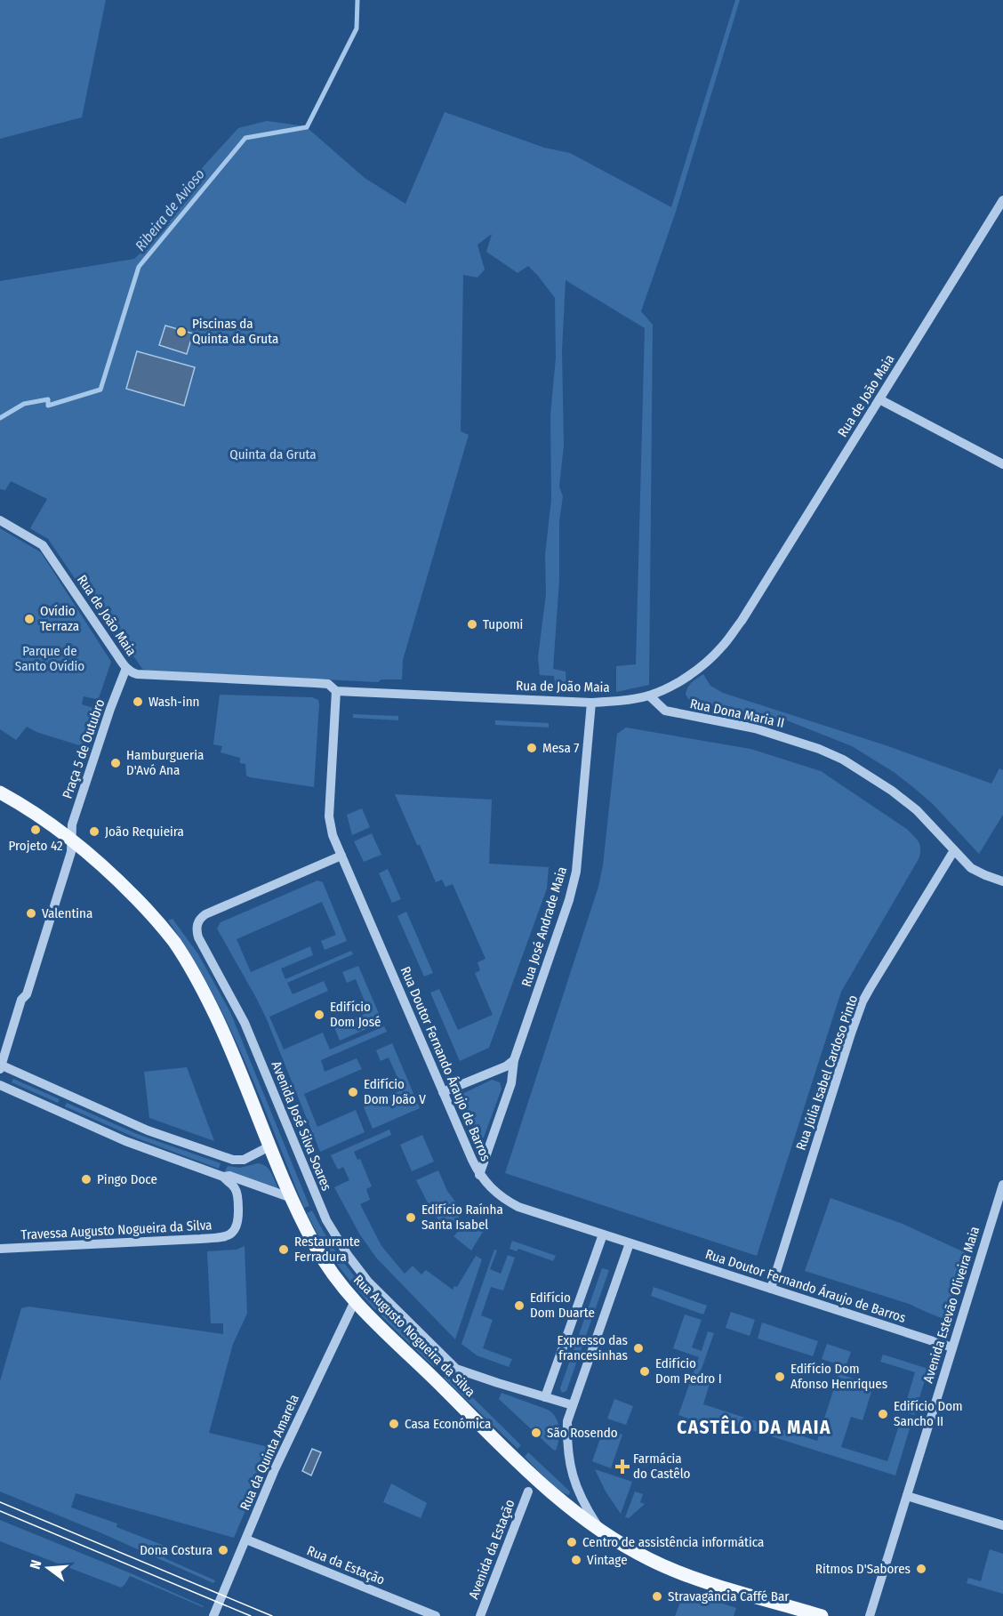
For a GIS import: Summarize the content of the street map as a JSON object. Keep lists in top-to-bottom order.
{
  "streets": {
    "main road": ["Rua Augusto Nogueira da Silva"],
    "street": [
      "Rua de João Maia",
      "Rua Dona Maria II",
      "Praça 5 de Outubro",
      "Rua José Andrade Maia",
      "Rua Doutor Fernando Áraujo de Barros",
      "Rua Júlia Isabel Cardoso Pinto",
      "Avenida José Silva Soares",
      "Travessa Augusto Nogueira da Silva",
      "Avenida Estevão Oliveira Maia",
      "Rua da Quinta Amarela",
      "Avenida da Estação",
      "Rua da Estação"
    ]
  },
  "crossings": [
    ["Rua de João Maia", "Rua Dona Maria II"],
    ["Rua de João Maia", "Praça 5 de Outubro"],
    ["Rua de João Maia", "Rua José Andrade Maia"],
    ["Rua de João Maia", "Rua Doutor Fernando Áraujo de Barros"],
    ["Rua Dona Maria II", "Rua Júlia Isabel Cardoso Pinto"],
    ["Praça 5 de Outubro", "Rua Augusto Nogueira da Silva"],
    ["Rua José Andrade Maia", "Rua Doutor Fernando Áraujo de Barros"],
    ["Rua Doutor Fernando Áraujo de Barros", "Rua Júlia Isabel Cardoso Pinto"],
    ["Rua Doutor Fernando Áraujo de Barros", "Avenida José Silva Soares"],
    ["Rua Doutor Fernando Áraujo de Barros", "Avenida Estevão Oliveira Maia"],
    ["Rua Augusto Nogueira da Silva", "Rua da Quinta Amarela"],
    ["Rua da Quinta Amarela", "Rua da Estação"]
  ],
  "districts": ["CASTÊLO DA MAIA"],
  "water": ["Ribeira de Avioso"],
  "parks": ["Quinta da Gruta", "Parque de Santo Ovídio"],
  "places": {
    "other": [
      "Piscinas da Quinta da Gruta",
      "Ovídio Terraza",
      "Tupomi",
      "Wash-inn",
      "Mesa 7",
      "Hamburgueria D'Avó Ana",
      "Projeto 42",
      "João Requieira",
      "Valentina",
      "Edifício Dom José",
      "Edifício Dom João V",
      "Pingo Doce",
      "Edifício Raínha Santa Isabel",
      "Restaurante Ferradura",
      "Edifício Dom Duarte",
      "Expresso das francesinhas",
      "Edifício Dom Pedro I",
      "Edifício Dom Afonso Henriques",
      "Edifício Dom Sancho II",
      "Casa Económica",
      "São Rosendo",
      "Centro de assistência informática",
      "Dona Costura",
      "Vintage",
      "Ritmos D'Sabores",
      "Stravagância Caffé Bar"
    ],
    "health": ["Farmácia do Castêlo"]
  },
  "north": "left"
}
